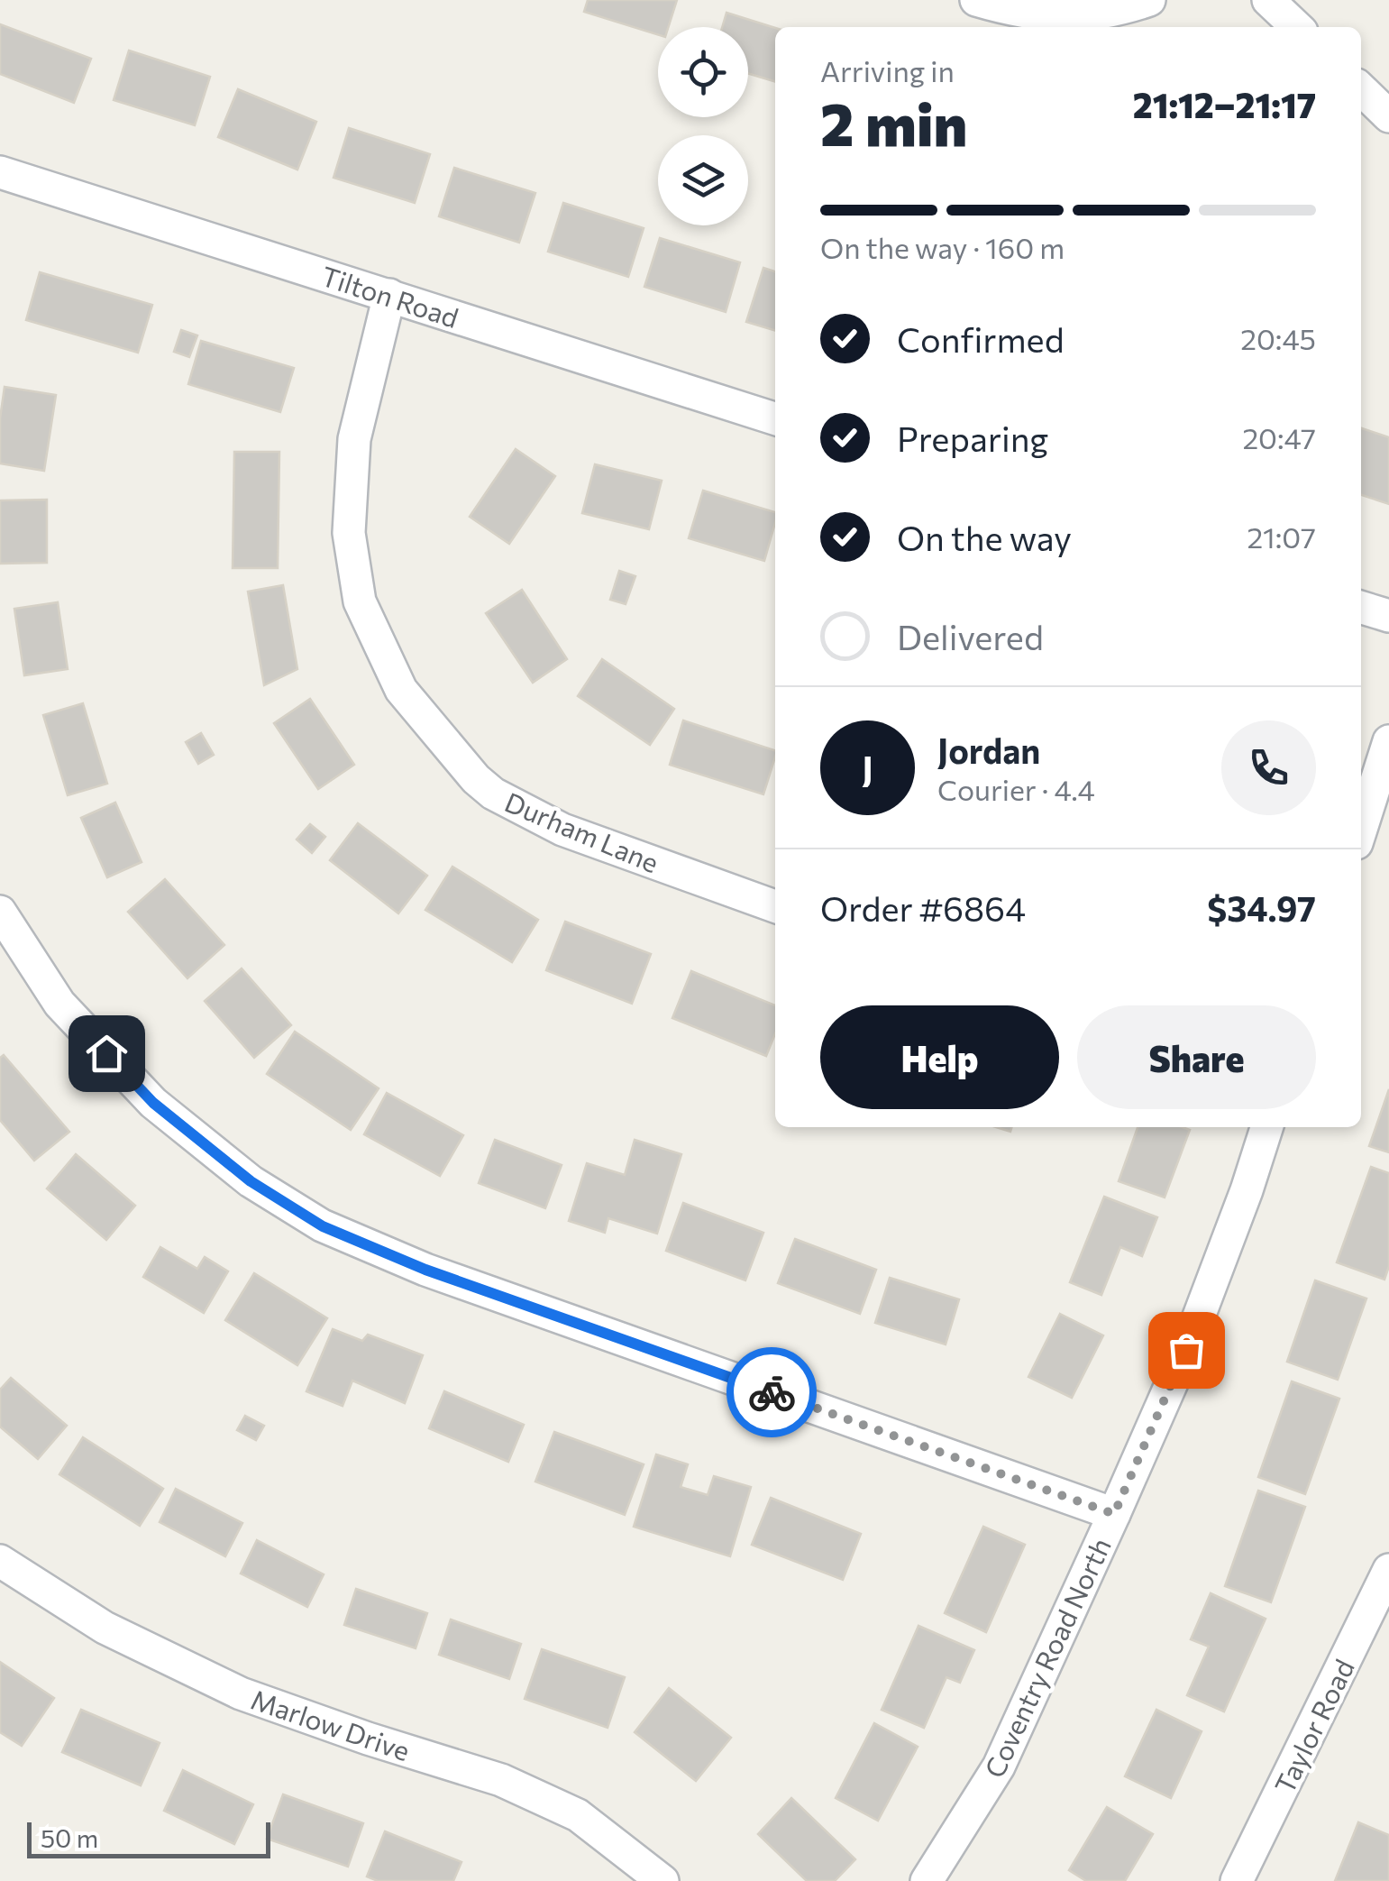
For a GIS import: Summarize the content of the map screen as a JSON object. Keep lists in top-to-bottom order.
{
  "streets": {
    "street": [
      "Tilton Road",
      "Durham Lane",
      "Coventry Road North",
      "Marlow Drive",
      "Taylor Road"
    ]
  },
  "crossings": [
    ["Tilton Road", "Durham Lane"]
  ],
  "scale_bar": "50 m",
  "page": {
    "heading": ["2 min", "Arriving in", "21:12–21:17"],
    "panel": [
      "Jordan",
      "Courier · 4.4",
      "Order #6864",
      "$34.97"
    ],
    "bar": "On the way · 160 m",
    "list": [
      ["Confirmed", "20:45"],
      ["Preparing", "20:47"],
      ["On the way", "21:07"],
      "Delivered"
    ],
    "round": "J",
    "buttons": ["Help", "Share"],
    "scale": "50 m"
  }
}
